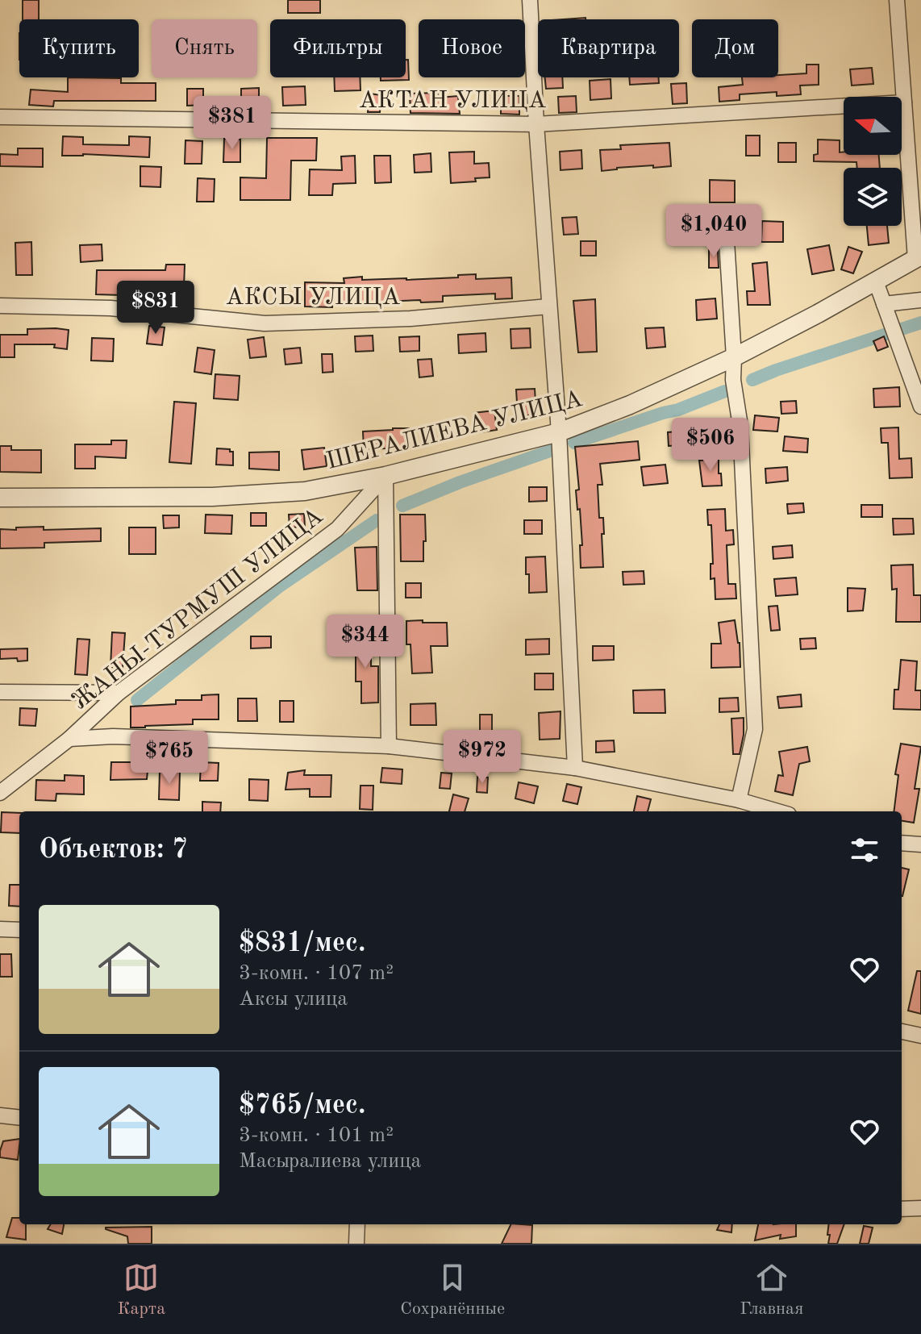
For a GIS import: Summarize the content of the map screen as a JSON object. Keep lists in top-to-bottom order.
{
  "streets": {
    "street": [
      "АКТАН УЛИЦА",
      "АКСЫ УЛИЦА",
      "ШЕРАЛИЕВА УЛИЦА",
      "ЖАНЫ-ТУРМУШ УЛИЦА"
    ]
  },
  "crossings": [
    ["ШЕРАЛИЕВА УЛИЦА", "ЖАНЫ-ТУРМУШ УЛИЦА"]
  ],
  "north": "left",
  "page": {
    "chip": [
      "Купить",
      "Снять",
      "Фильтры",
      "Новое",
      "Квартира",
      "Дом"
    ],
    "price": [
      "$381",
      "$1,040",
      "$831",
      "$506",
      "$344",
      "$972",
      "$765"
    ],
    "heading": "Объектов: 7",
    "list": [
      {
        "name": "$831/мес.",
        "note": "3-комн. · 107 m² · Аксы улица"
      },
      {
        "name": "$765/мес.",
        "note": "3-комн. · 101 m² · Масыралиева улица"
      }
    ],
    "tabs": ["Карта", "Сохранённые", "Главная"]
  }
}
